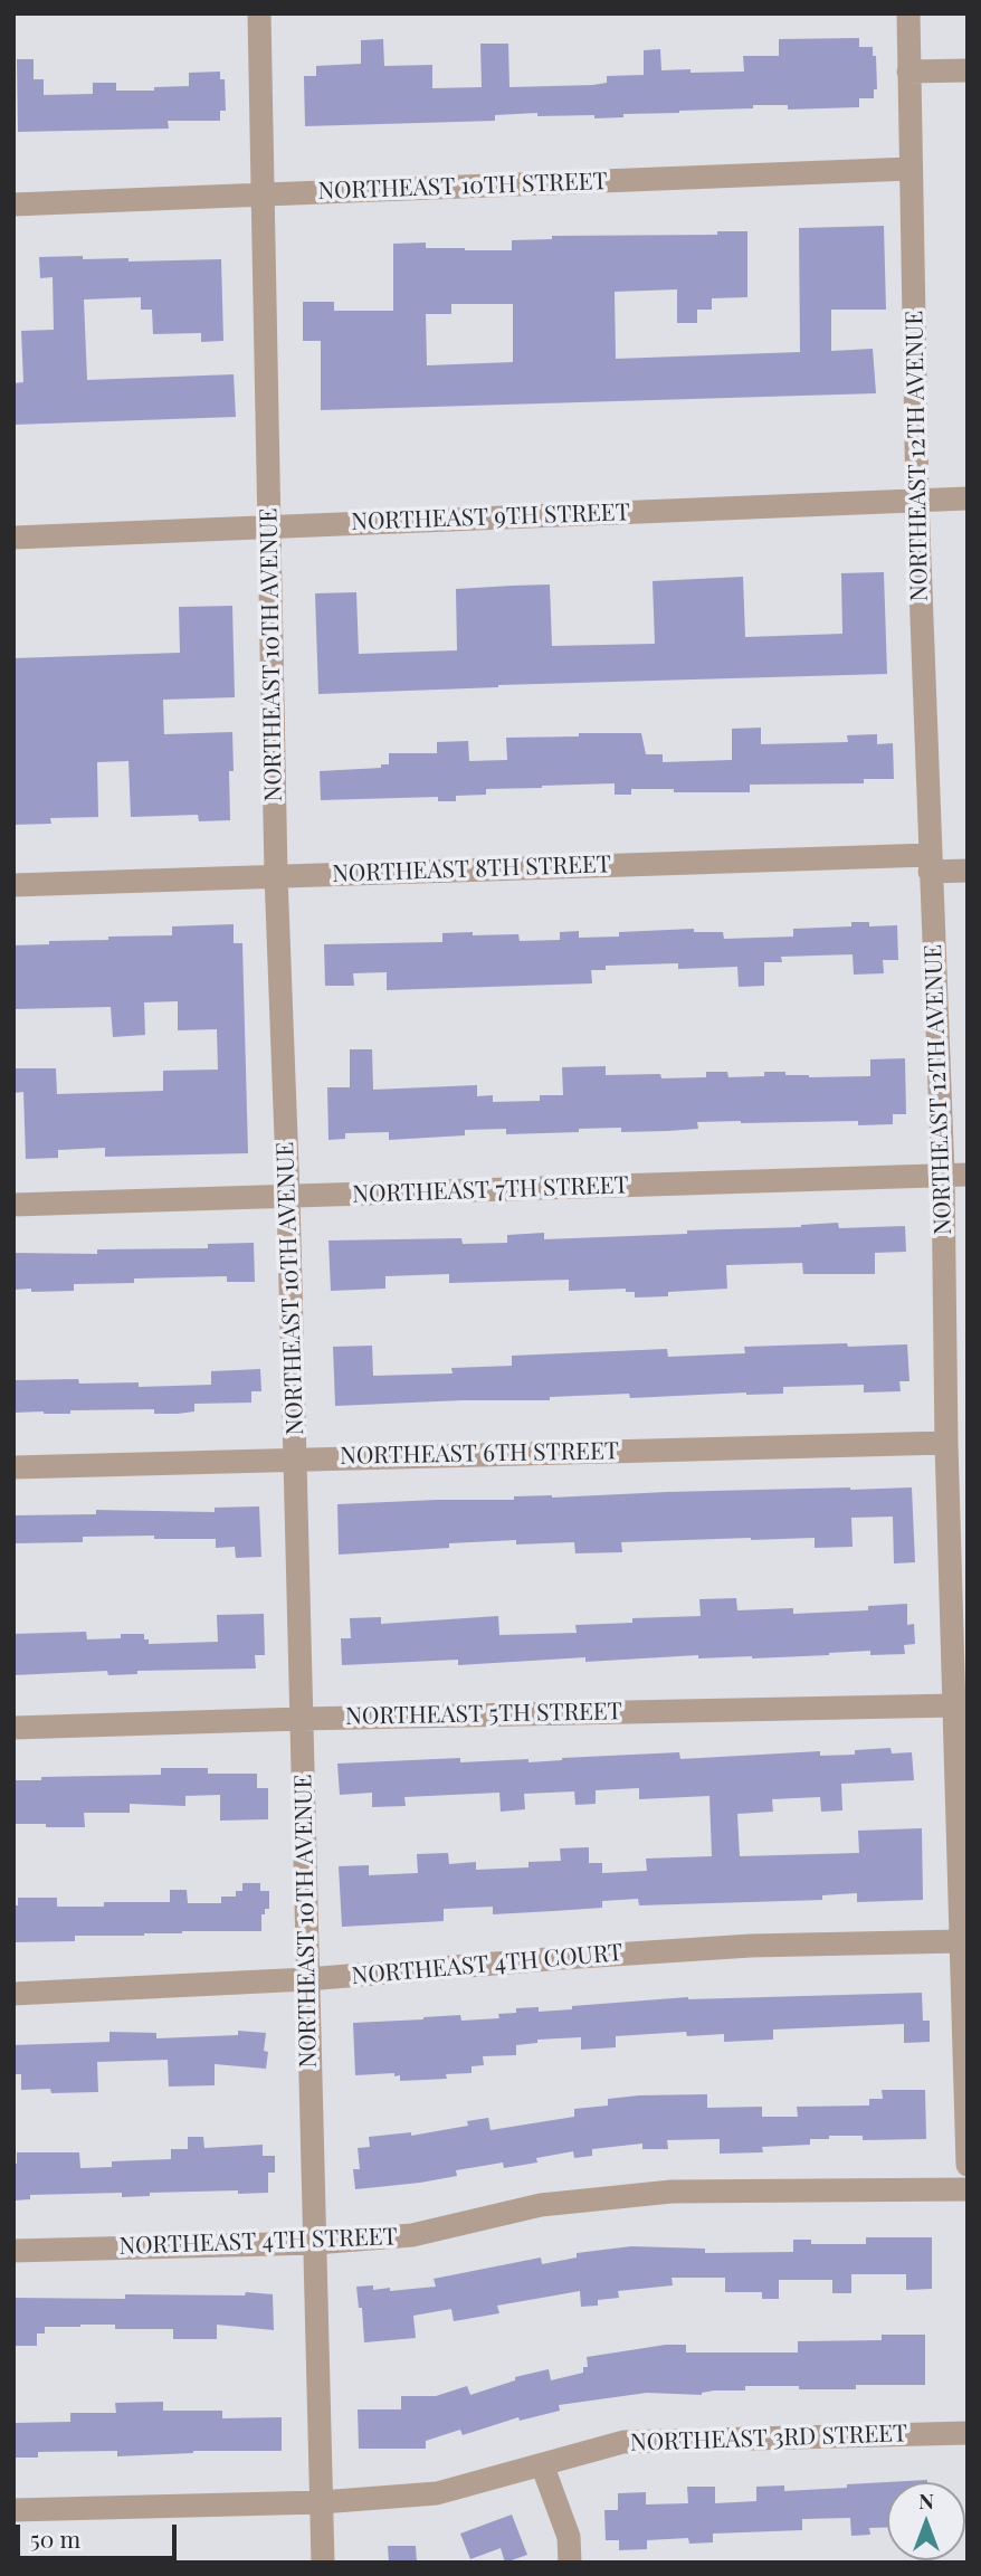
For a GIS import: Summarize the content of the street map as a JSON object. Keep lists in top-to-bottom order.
{
  "streets": {
    "street": [
      "NORTHEAST 10TH STREET",
      "NORTHEAST 12TH AVENUE",
      "NORTHEAST 9TH STREET",
      "NORTHEAST 10TH AVENUE",
      "NORTHEAST 8TH STREET",
      "NORTHEAST 7TH STREET",
      "NORTHEAST 6TH STREET",
      "NORTHEAST 5TH STREET",
      "NORTHEAST 4TH COURT",
      "NORTHEAST 4TH STREET",
      "NORTHEAST 3RD STREET"
    ]
  },
  "crossings": [
    ["NORTHEAST 10TH STREET", "NORTHEAST 12TH AVENUE"],
    ["NORTHEAST 10TH STREET", "NORTHEAST 10TH AVENUE"],
    ["NORTHEAST 12TH AVENUE", "NORTHEAST 9TH STREET"],
    ["NORTHEAST 12TH AVENUE", "NORTHEAST 8TH STREET"],
    ["NORTHEAST 12TH AVENUE", "NORTHEAST 7TH STREET"],
    ["NORTHEAST 12TH AVENUE", "NORTHEAST 6TH STREET"],
    ["NORTHEAST 12TH AVENUE", "NORTHEAST 5TH STREET"],
    ["NORTHEAST 12TH AVENUE", "NORTHEAST 4TH COURT"],
    ["NORTHEAST 9TH STREET", "NORTHEAST 10TH AVENUE"],
    ["NORTHEAST 10TH AVENUE", "NORTHEAST 8TH STREET"],
    ["NORTHEAST 10TH AVENUE", "NORTHEAST 7TH STREET"],
    ["NORTHEAST 10TH AVENUE", "NORTHEAST 6TH STREET"],
    ["NORTHEAST 10TH AVENUE", "NORTHEAST 5TH STREET"],
    ["NORTHEAST 10TH AVENUE", "NORTHEAST 4TH COURT"],
    ["NORTHEAST 10TH AVENUE", "NORTHEAST 4TH STREET"],
    ["NORTHEAST 10TH AVENUE", "NORTHEAST 3RD STREET"]
  ],
  "scale_bar": "50 m",
  "north": "top"
}
